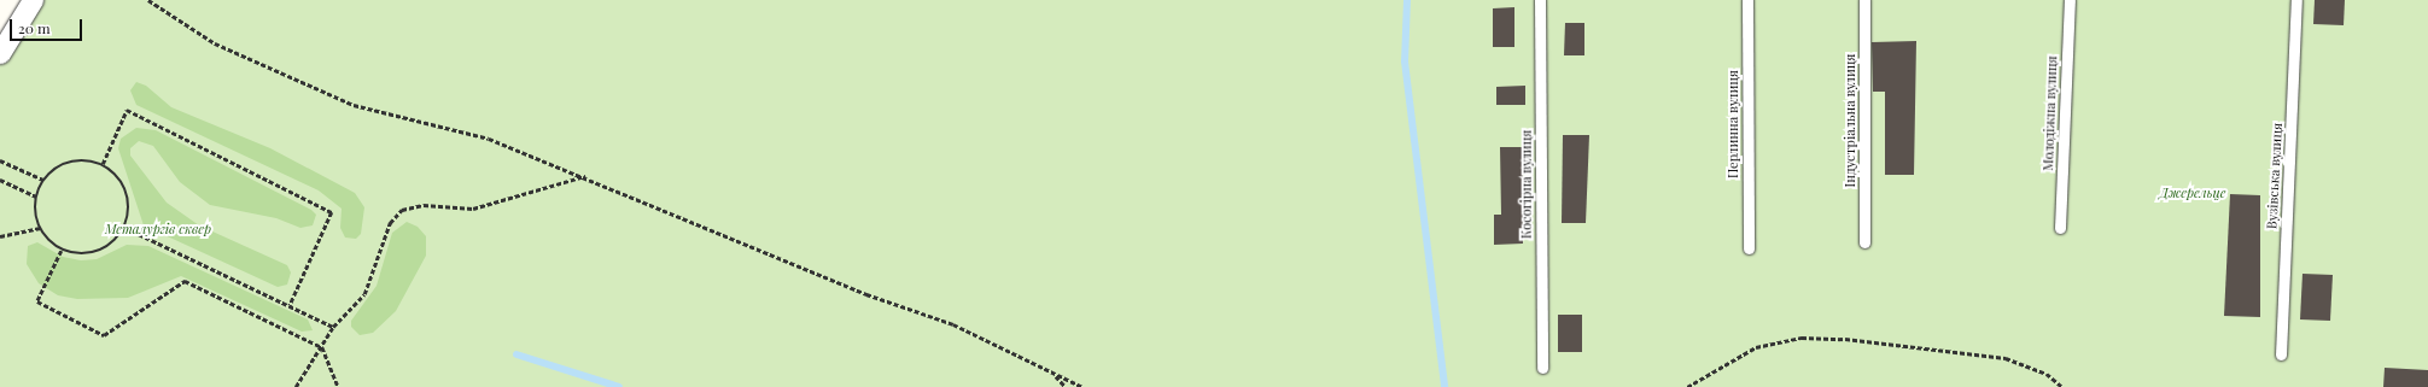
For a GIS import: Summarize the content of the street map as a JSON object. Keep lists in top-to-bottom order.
{
  "streets": {
    "lane": [
      "Молодіжна вулиця",
      "Індустріальна вулиця",
      "Перлинна вулиця",
      "Вузівська вулиця",
      "Косогірна вулиця"
    ]
  },
  "parks": ["Джерельце", "Металургів сквер"],
  "scale_bar": "20 m"
}
